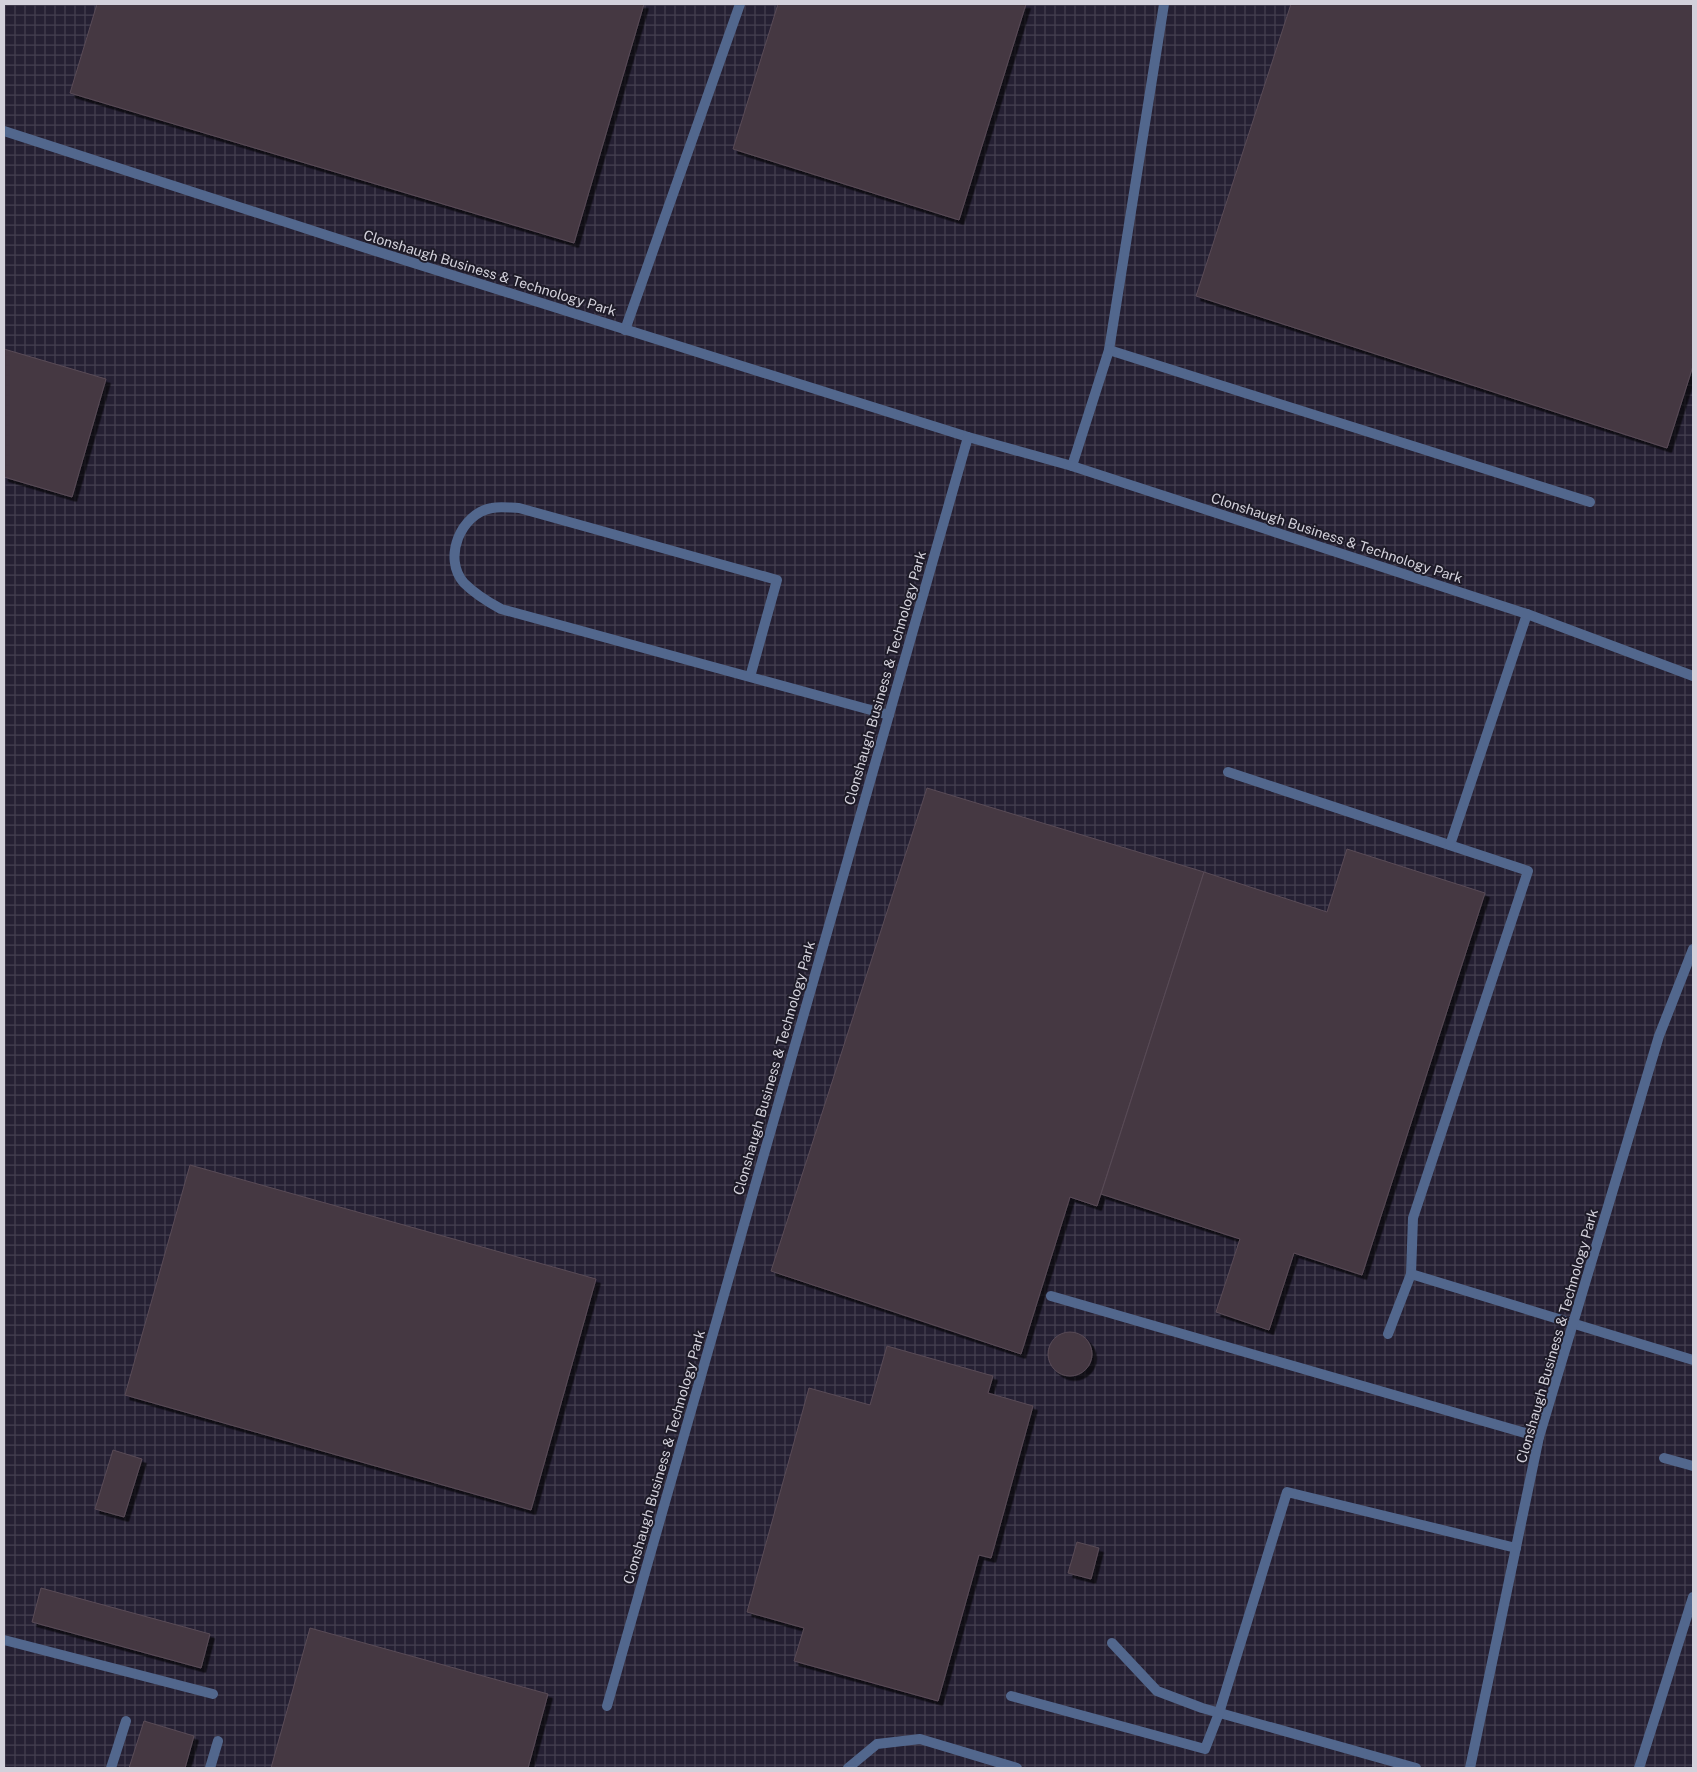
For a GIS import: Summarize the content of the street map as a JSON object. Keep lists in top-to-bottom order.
{
  "streets": {
    "street": ["Clonshaugh Business & Technology Park"]
  }
}
